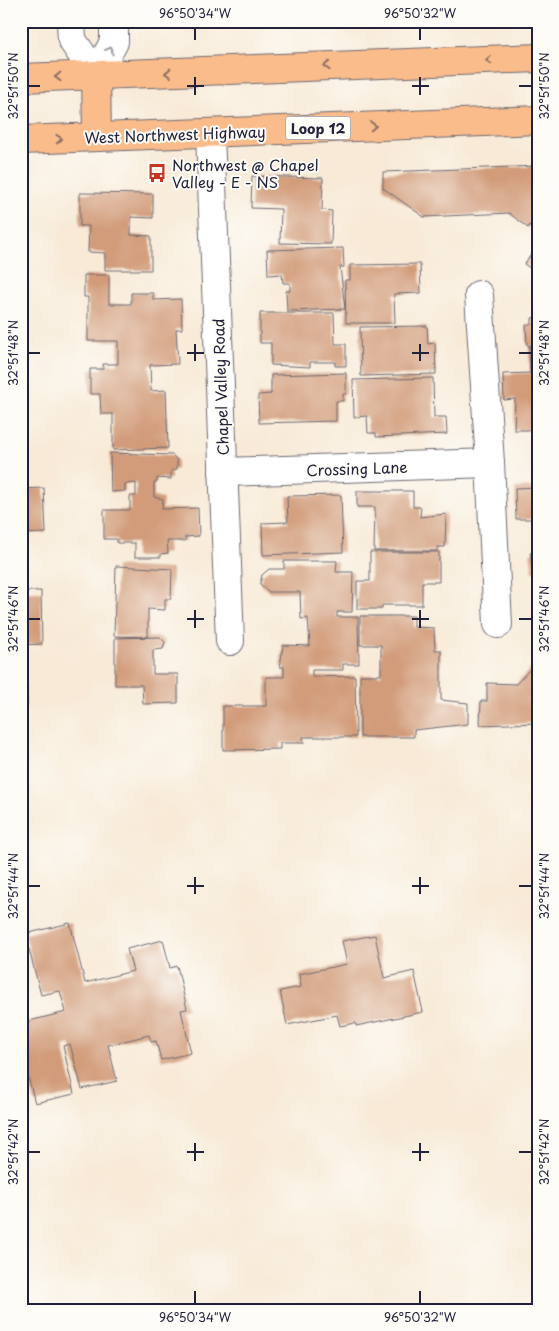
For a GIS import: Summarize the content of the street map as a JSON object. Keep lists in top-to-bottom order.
{
  "streets": {
    "main road": ["Loop 12", "West Northwest Highway"],
    "street": ["Chapel Valley Road", "Crossing Lane"]
  },
  "crossings": [
    ["West Northwest Highway", "Chapel Valley Road"],
    ["Chapel Valley Road", "Crossing Lane"]
  ],
  "places": {
    "bus stop": ["Northwest @ Chapel Valley - E - NS"]
  },
  "coordinates": [
    "96°50'34\"W",
    "96°50'32\"W",
    "32°51'50\"N",
    "32°51'48\"N",
    "32°51'46\"N",
    "32°51'44\"N",
    "32°51'42\"N"
  ]
}
